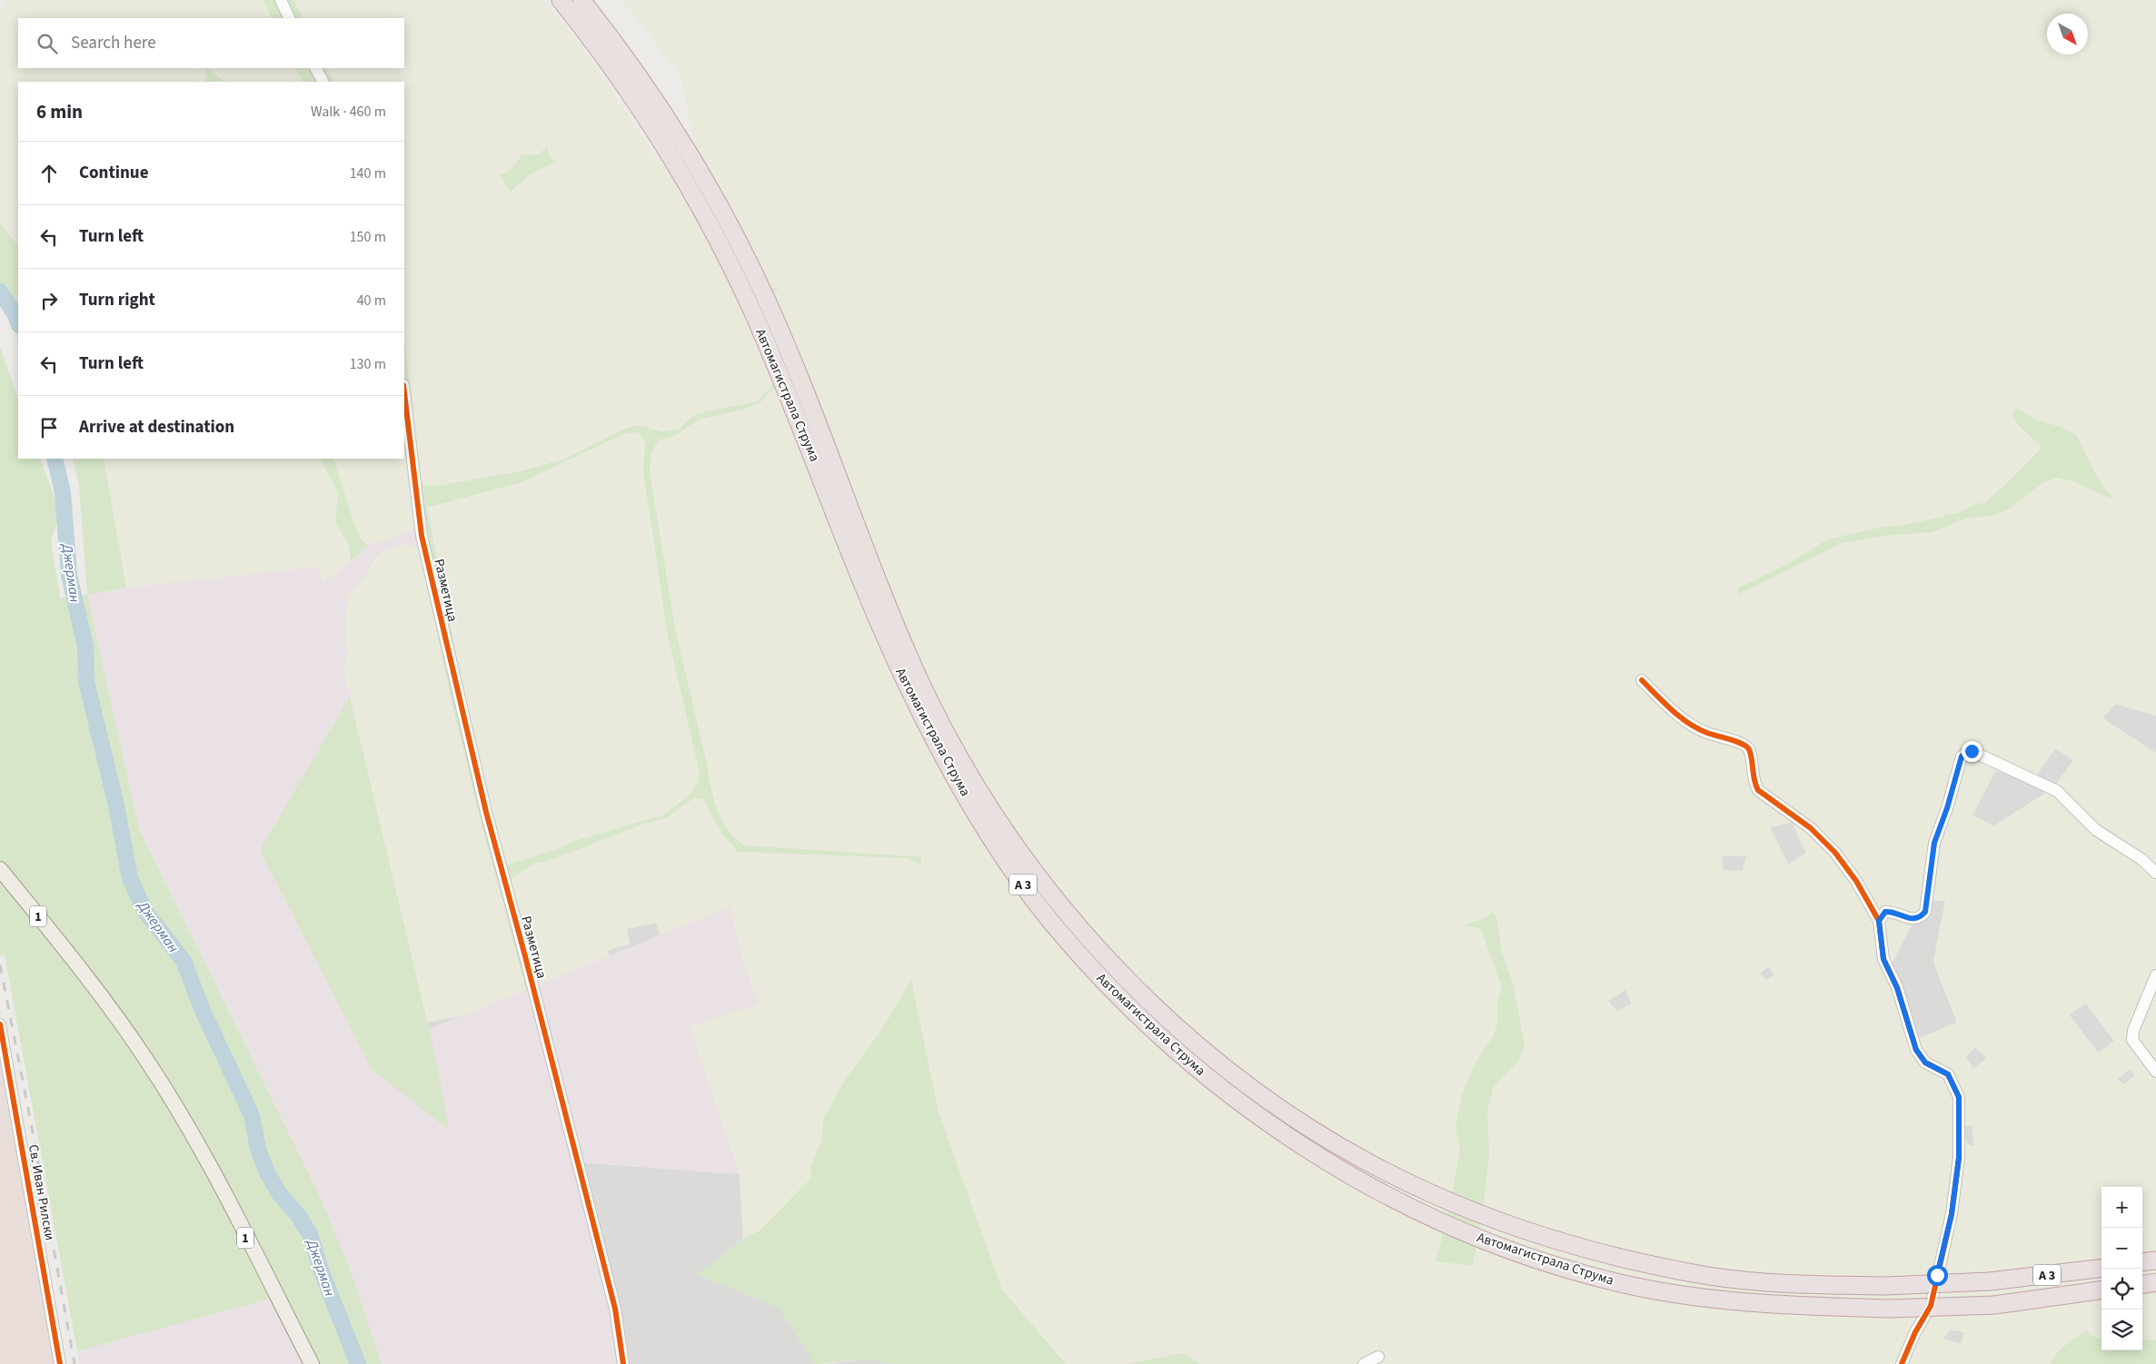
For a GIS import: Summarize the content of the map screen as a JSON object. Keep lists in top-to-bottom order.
{
  "streets": {
    "highway": ["Автомагистрала Струма", "A 3"],
    "main road": ["1"],
    "street": ["Разметица", "Св. Иван Рилски"]
  },
  "water": ["Джерман"],
  "north": "bottom right",
  "page": {
    "search": "Search here",
    "heading": ["6 min", "Walk · 460 m"],
    "list": [
      ["Continue", "140 m"],
      ["Turn left", "150 m"],
      ["Turn right", "40 m"],
      ["Turn left", "130 m"],
      "Arrive at destination"
    ],
    "map_buttons": ["+", "−"]
  }
}
